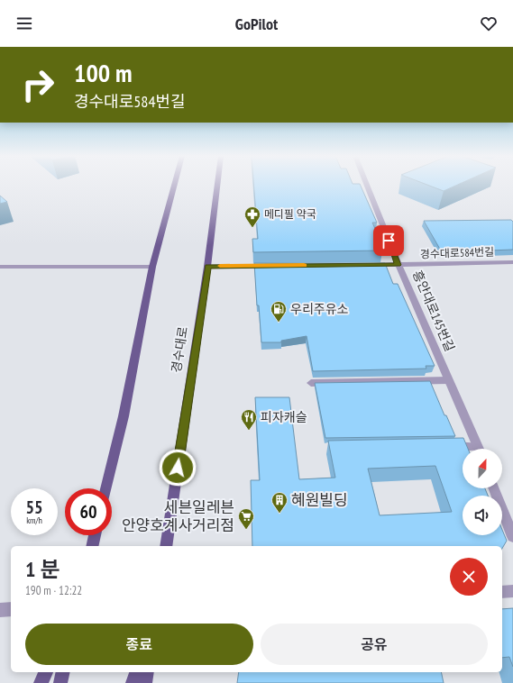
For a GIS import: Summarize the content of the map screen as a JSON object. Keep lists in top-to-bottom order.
{
  "streets": {
    "main road": ["경수대로"],
    "street": ["경수대로584번길", "흥안대로145번길"]
  },
  "crossings": [
    ["경수대로584번길", "흥안대로145번길"]
  ],
  "places": {
    "pharmacy": ["메디필 약국"],
    "fuel station": ["우리주유소"],
    "restaurant": ["피자캐슬"],
    "building": ["혜원빌딩"],
    "supermarket": ["세븐일레븐 안양호계사거리점"]
  },
  "north": "top",
  "page": {
    "header": "GoPilot",
    "turn": ["100 m", "경수대로584번길"],
    "speed": "55 km/h",
    "limit": "60",
    "heading": ["1 분", "190 m · 12:22"],
    "buttons": ["종료", "공유"]
  }
}
